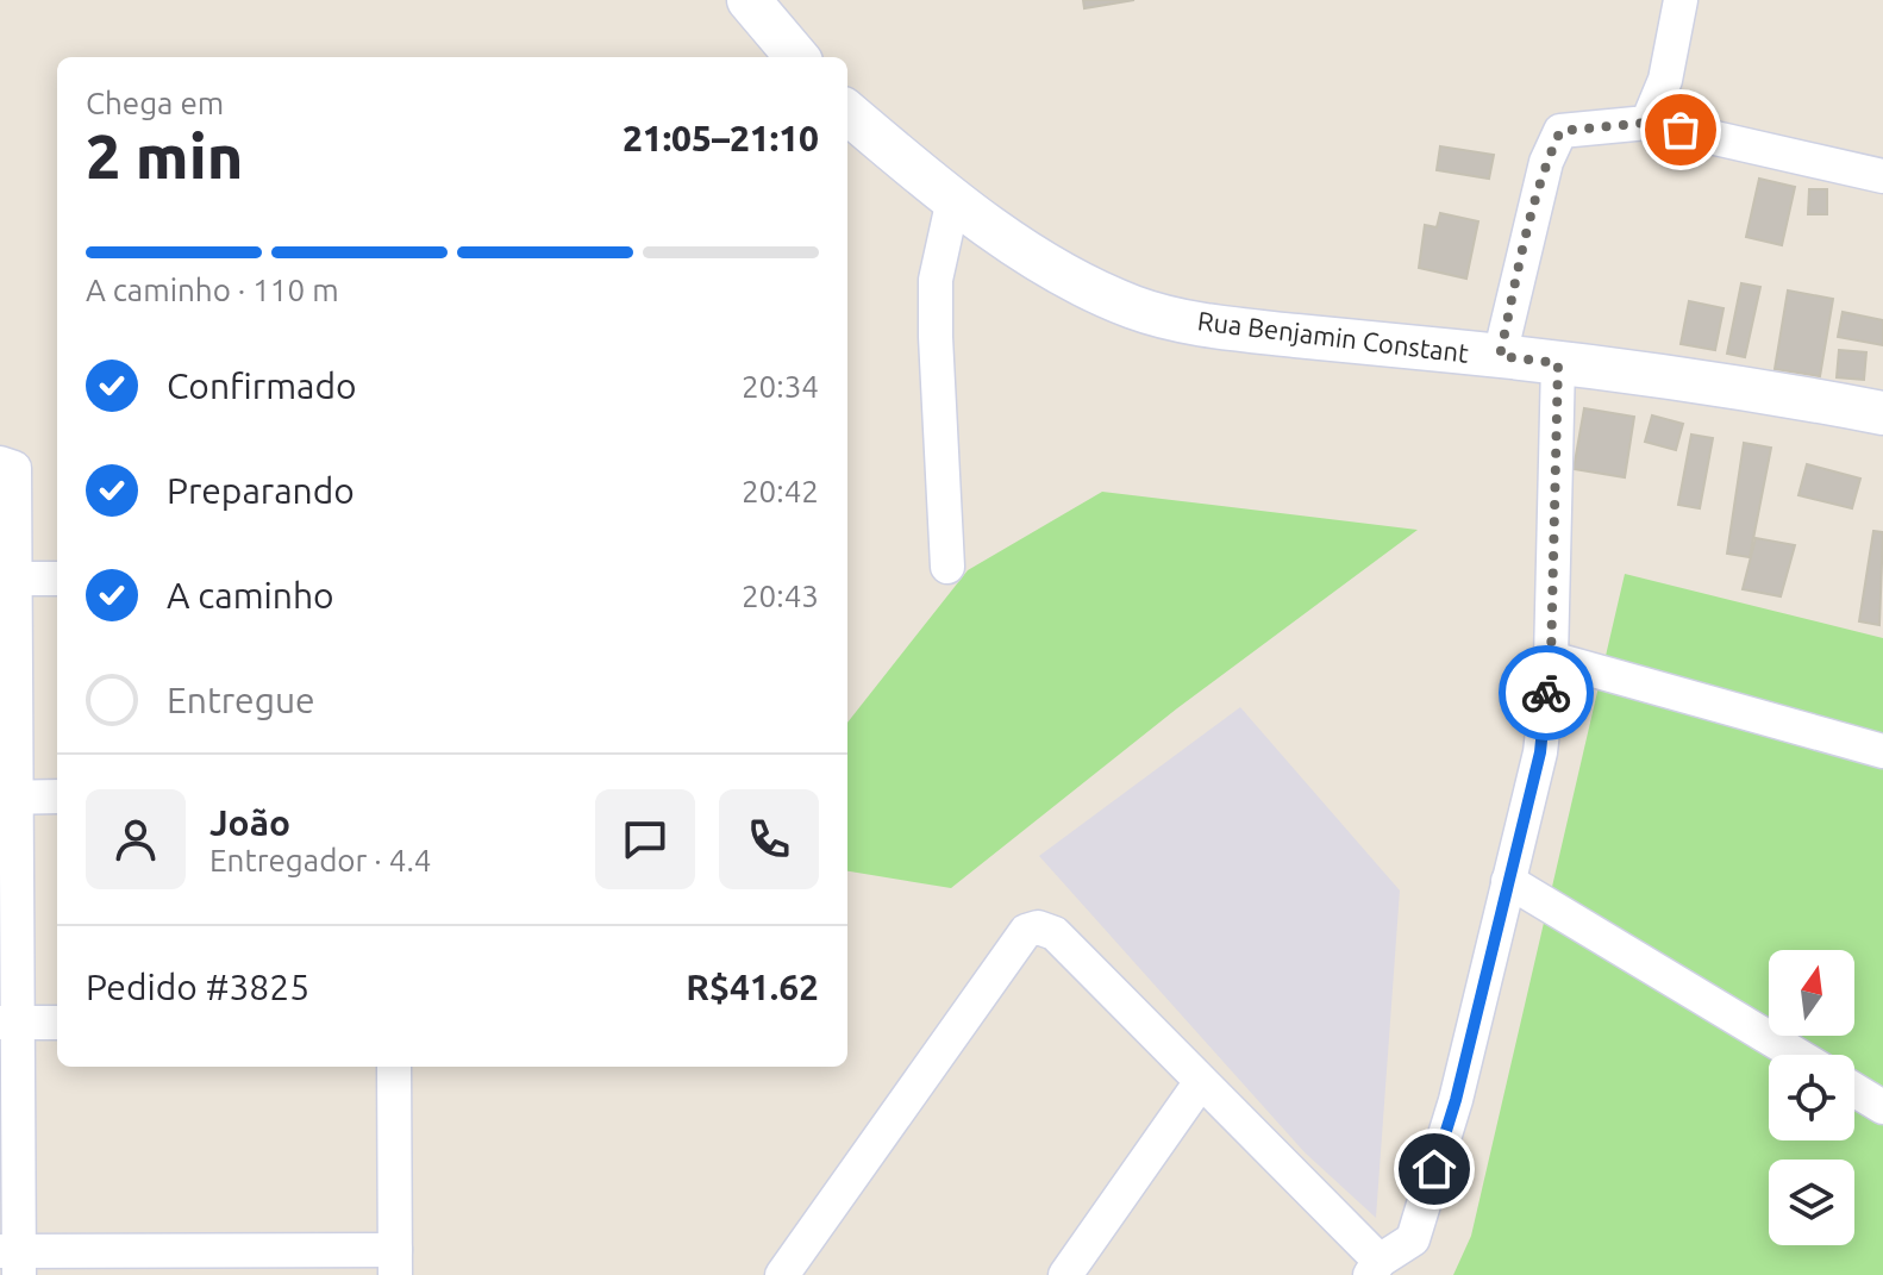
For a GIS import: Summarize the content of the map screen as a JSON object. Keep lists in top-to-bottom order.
{
  "streets": {
    "street": ["Rua Benjamin Constant"]
  },
  "north": "top",
  "page": {
    "heading": ["2 min", "Chega em", "21:05–21:10"],
    "panel": [
      "João",
      "Entregador · 4.4",
      "Pedido #3825",
      "R$41.62"
    ],
    "bar": "A caminho · 110 m",
    "list": [
      ["Confirmado", "20:34"],
      ["Preparando", "20:42"],
      ["A caminho", "20:43"],
      "Entregue"
    ]
  }
}
